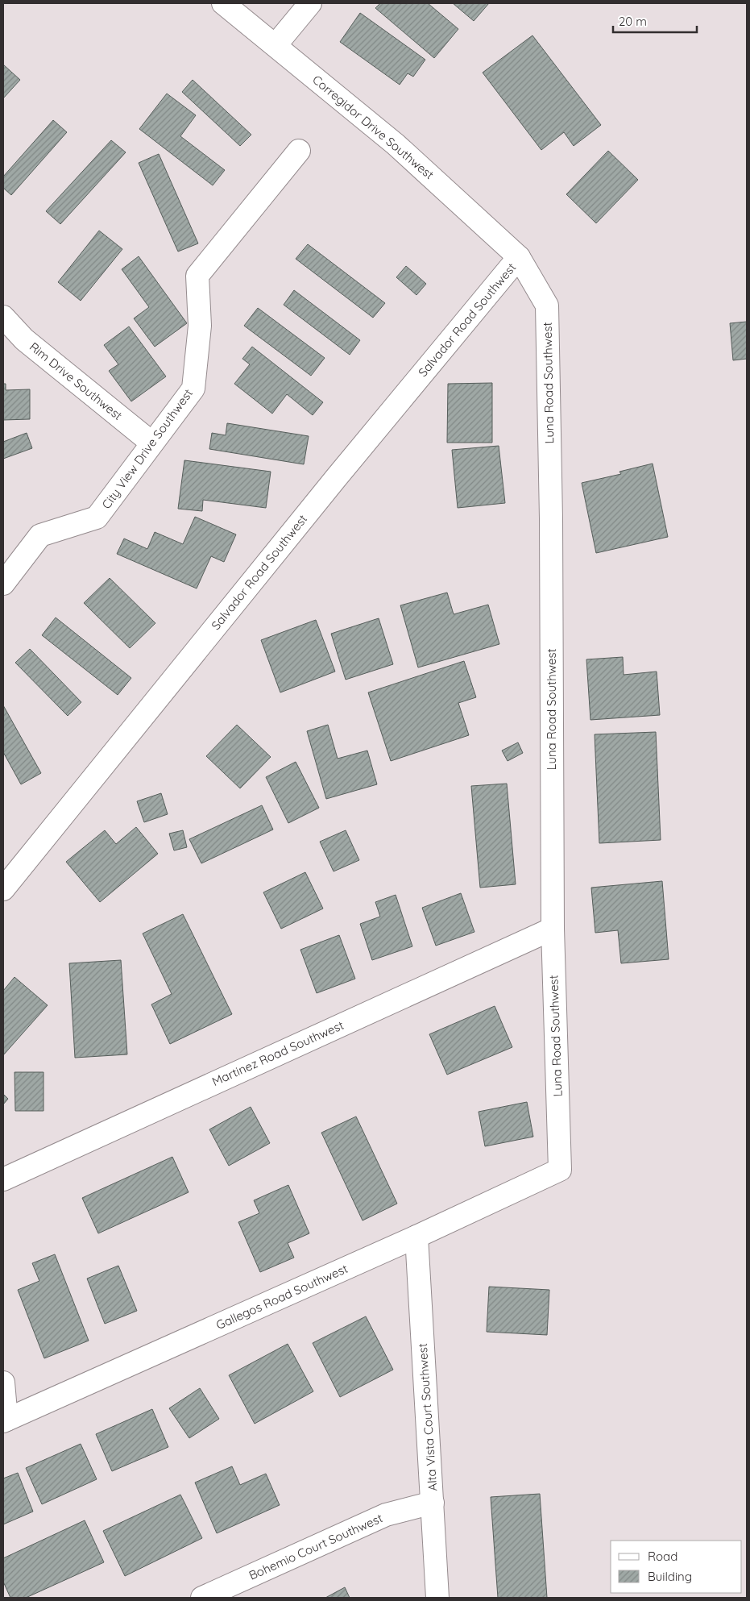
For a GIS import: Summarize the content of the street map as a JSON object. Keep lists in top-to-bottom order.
{
  "streets": {
    "street": [
      "Corregidor Drive Southwest",
      "Salvador Road Southwest",
      "Rim Drive Southwest",
      "Luna Road Southwest",
      "City View Drive Southwest",
      "Martinez Road Southwest",
      "Gallegos Road Southwest",
      "Alta Vista Court Southwest",
      "Bohemio Court Southwest"
    ]
  },
  "crossings": [
    ["Corregidor Drive Southwest", "Salvador Road Southwest"],
    ["Corregidor Drive Southwest", "Luna Road Southwest"],
    ["Salvador Road Southwest", "Luna Road Southwest"],
    ["Rim Drive Southwest", "City View Drive Southwest"],
    ["Luna Road Southwest", "Martinez Road Southwest"],
    ["Luna Road Southwest", "Gallegos Road Southwest"],
    ["Gallegos Road Southwest", "Alta Vista Court Southwest"],
    ["Alta Vista Court Southwest", "Bohemio Court Southwest"]
  ],
  "legend": ["Road", "Building"],
  "scale_bar": "20 m"
}
